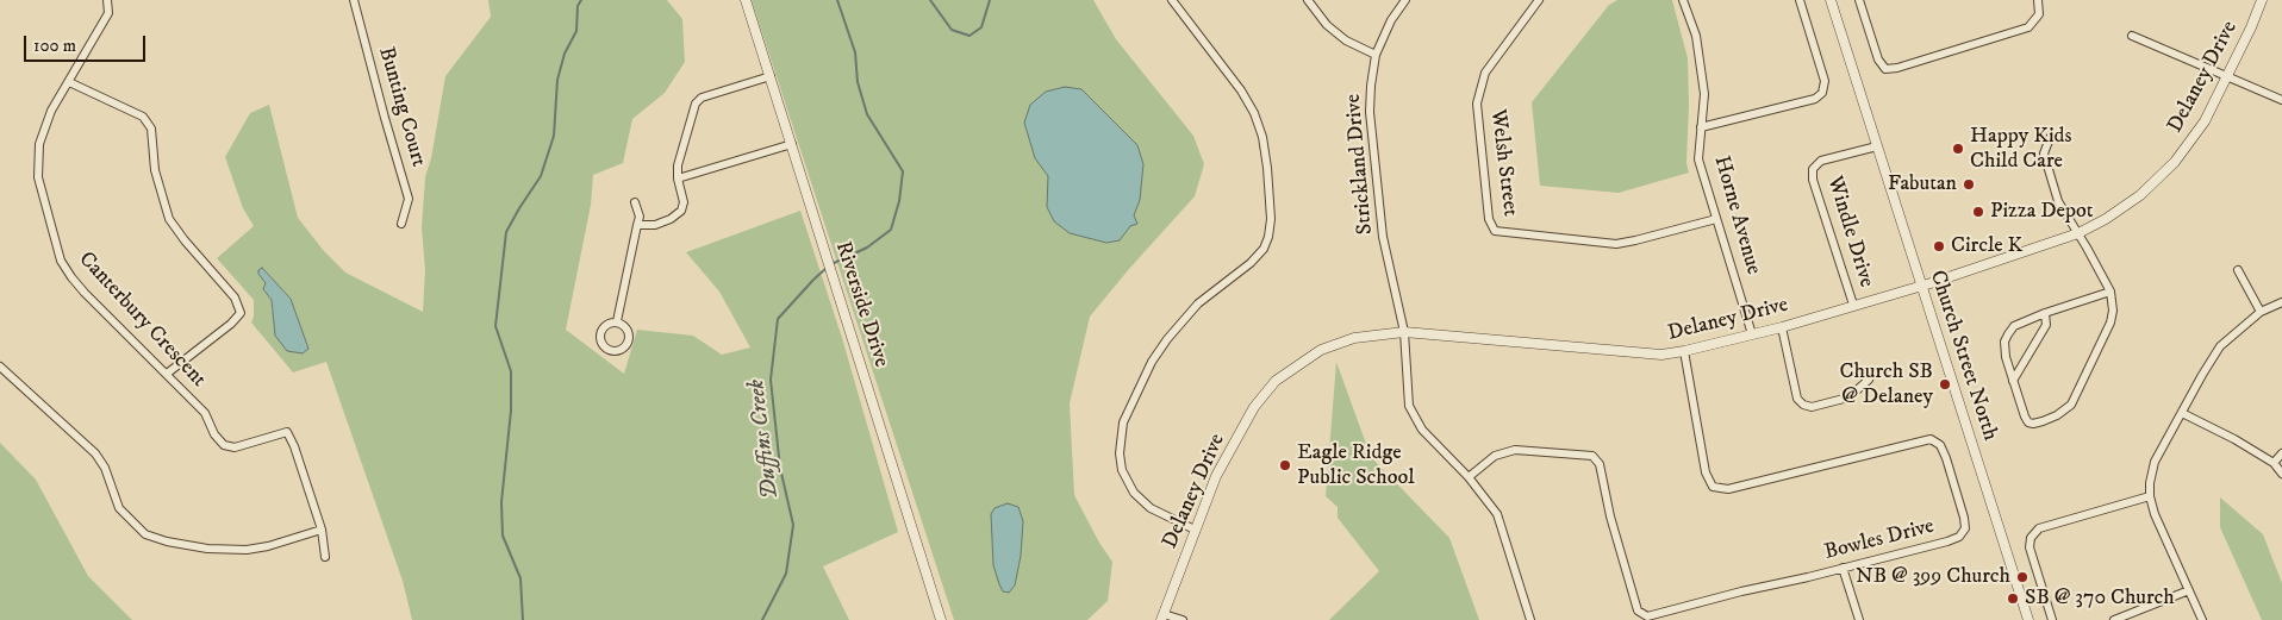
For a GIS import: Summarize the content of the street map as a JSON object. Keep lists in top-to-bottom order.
{
  "streets": {
    "street": [
      "Delaney Drive",
      "Bunting Court",
      "Welsh Street",
      "Strickland Drive",
      "Horne Avenue",
      "Windle Drive",
      "Riverside Drive",
      "Canterbury Crescent",
      "Church Street North",
      "Bowles Drive"
    ]
  },
  "crossings": [
    ["Delaney Drive", "Strickland Drive"],
    ["Delaney Drive", "Horne Avenue"],
    ["Delaney Drive", "Windle Drive"],
    ["Delaney Drive", "Church Street North"],
    ["Delaney Drive", "Bowles Drive"],
    ["Welsh Street", "Horne Avenue"],
    ["Strickland Drive", "Bowles Drive"],
    ["Windle Drive", "Church Street North"]
  ],
  "water": ["Duffins Creek"],
  "places": [
    "Happy Kids Child Care",
    "Fabutan",
    "Pizza Depot",
    "Circle K",
    "Church SB @ Delaney",
    "Eagle Ridge Public School",
    "NB @ 399 Church",
    "SB @ 370 Church"
  ],
  "scale_bar": "100 m"
}
